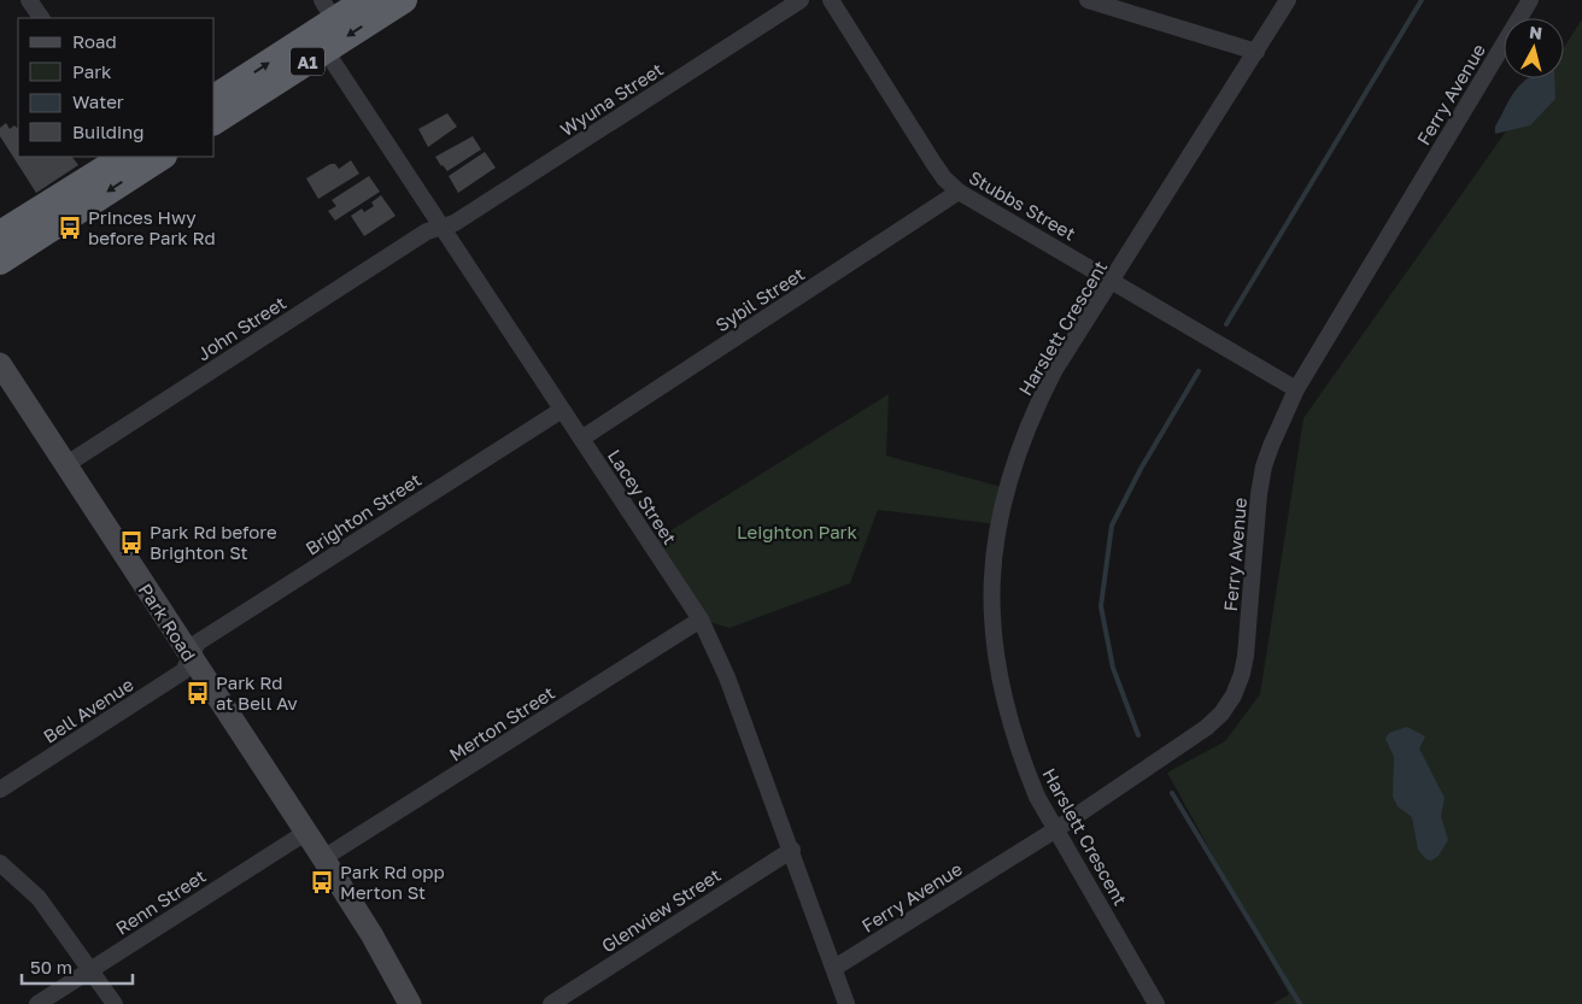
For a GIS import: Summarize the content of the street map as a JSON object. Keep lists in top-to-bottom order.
{
  "streets": {
    "highway": ["A1"],
    "main road": ["Park Road"],
    "street": [
      "Ferry Avenue",
      "Wyuna Street",
      "Stubbs Street",
      "Sybil Street",
      "John Street",
      "Harslett Crescent",
      "Lacey Street",
      "Brighton Street",
      "Bell Avenue",
      "Merton Street",
      "Renn Street",
      "Glenview Street"
    ]
  },
  "crossings": [
    ["A1", "Lacey Street"],
    ["Ferry Avenue", "Stubbs Street"],
    ["Ferry Avenue", "Harslett Crescent"],
    ["Ferry Avenue", "Lacey Street"],
    ["Wyuna Street", "John Street"],
    ["Wyuna Street", "Lacey Street"],
    ["Stubbs Street", "Sybil Street"],
    ["Stubbs Street", "Harslett Crescent"],
    ["Sybil Street", "Lacey Street"],
    ["John Street", "Lacey Street"],
    ["John Street", "Park Road"],
    ["Lacey Street", "Brighton Street"],
    ["Lacey Street", "Merton Street"],
    ["Lacey Street", "Glenview Street"],
    ["Brighton Street", "Park Road"],
    ["Brighton Street", "Bell Avenue"],
    ["Park Road", "Bell Avenue"],
    ["Park Road", "Merton Street"],
    ["Park Road", "Renn Street"]
  ],
  "parks": ["Leighton Park"],
  "places": {
    "bus stop": [
      "Princes Hwy before Park Rd",
      "Park Rd before Brighton St",
      "Park Rd at Bell Av",
      "Park Rd opp Merton St"
    ]
  },
  "legend": [
    "Road",
    "Park",
    "Water",
    "Building"
  ],
  "scale_bar": "50 m",
  "north": "top"
}
